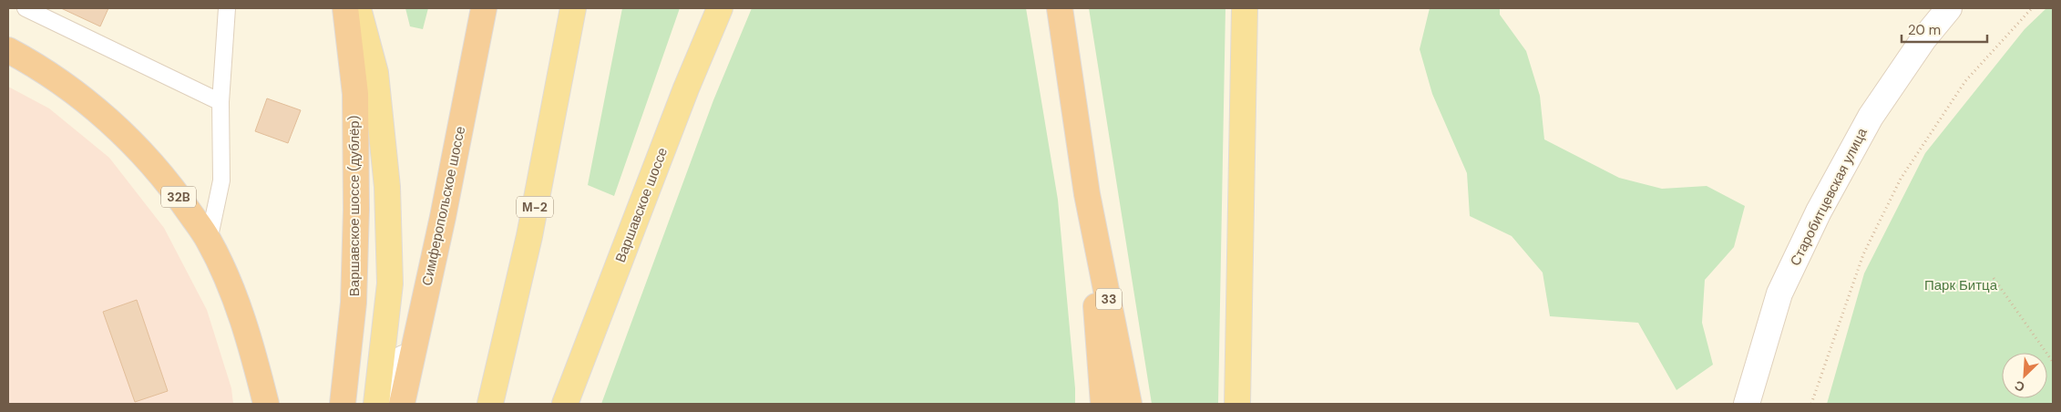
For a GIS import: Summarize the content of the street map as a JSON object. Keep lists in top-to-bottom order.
{
  "streets": {
    "highway": [
      "32B",
      "Варшавское шоссе (дублёр)",
      "Симферопольское шоссе",
      "33"
    ],
    "main road": ["Варшавское шоссе", "М-2"],
    "street": ["Старобитцевская улица"]
  },
  "parks": ["Парк Битца"],
  "scale_bar": "20 m",
  "north": "bottom left"
}
